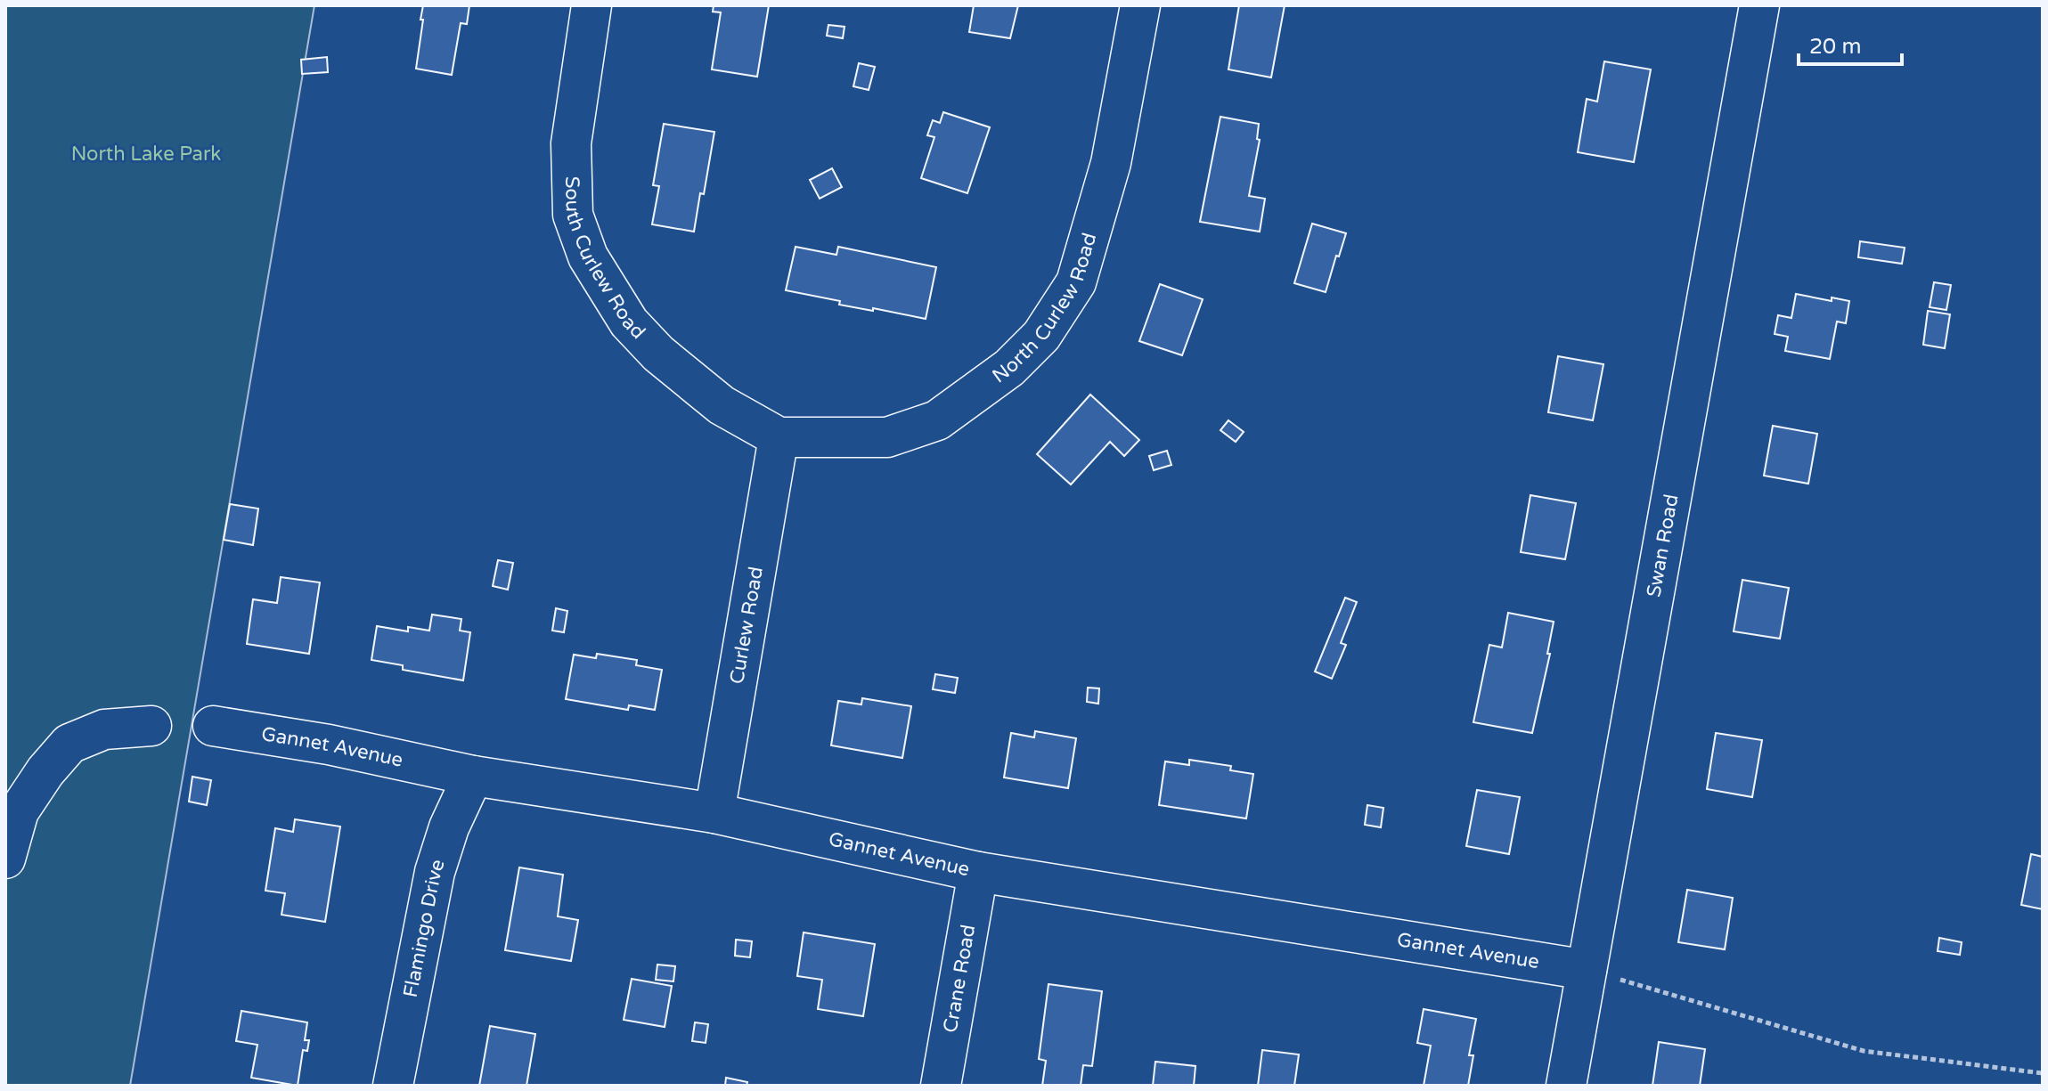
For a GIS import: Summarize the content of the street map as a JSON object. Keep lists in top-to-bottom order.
{
  "streets": {
    "street": [
      "South Curlew Road",
      "North Curlew Road",
      "Swan Road",
      "Curlew Road",
      "Gannet Avenue",
      "Flamingo Drive",
      "Crane Road"
    ]
  },
  "crossings": [
    ["South Curlew Road", "North Curlew Road"],
    ["South Curlew Road", "Curlew Road"],
    ["North Curlew Road", "Curlew Road"],
    ["Swan Road", "Gannet Avenue"],
    ["Curlew Road", "Gannet Avenue"],
    ["Gannet Avenue", "Flamingo Drive"],
    ["Gannet Avenue", "Crane Road"]
  ],
  "parks": ["North Lake Park"],
  "scale_bar": "20 m"
}
